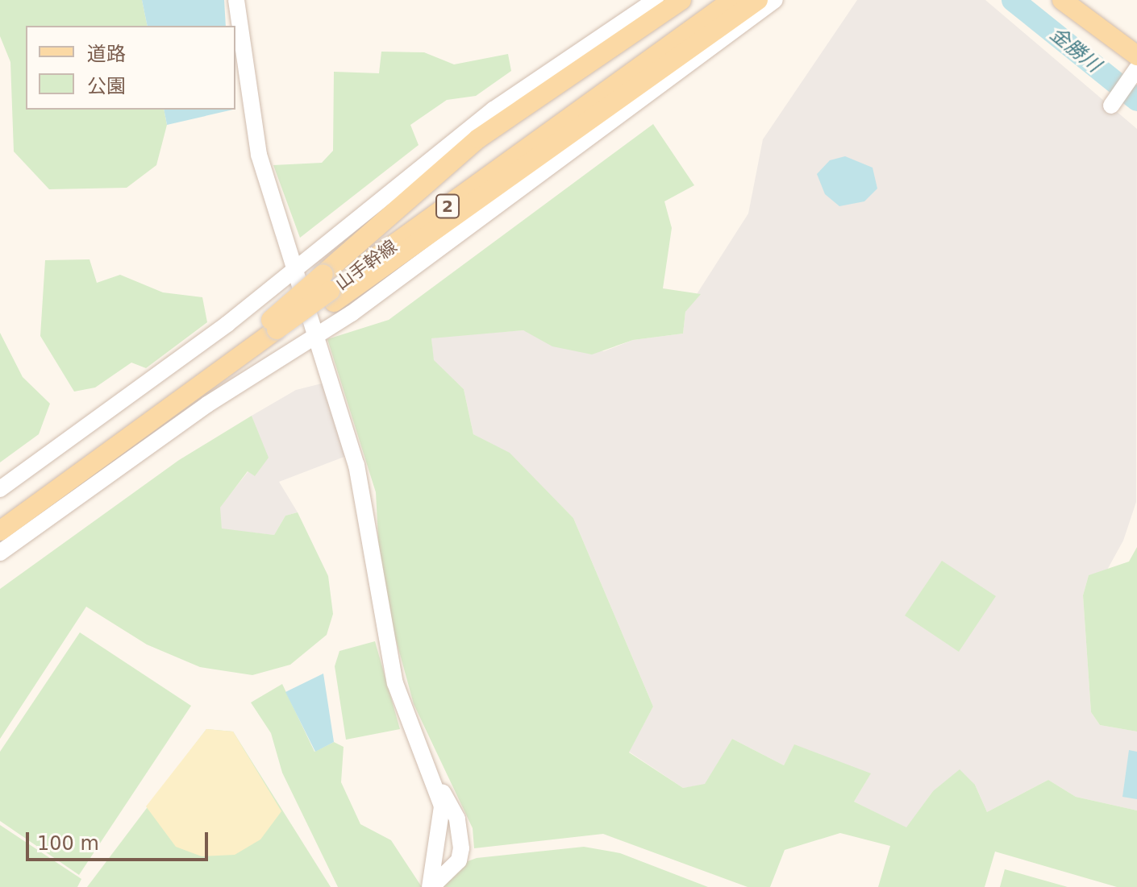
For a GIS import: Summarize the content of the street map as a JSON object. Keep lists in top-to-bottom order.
{
  "streets": {
    "main road": ["2", "山手幹線"]
  },
  "water": ["金勝川"],
  "legend": ["道路", "公園"],
  "scale_bar": "100 m"
}
